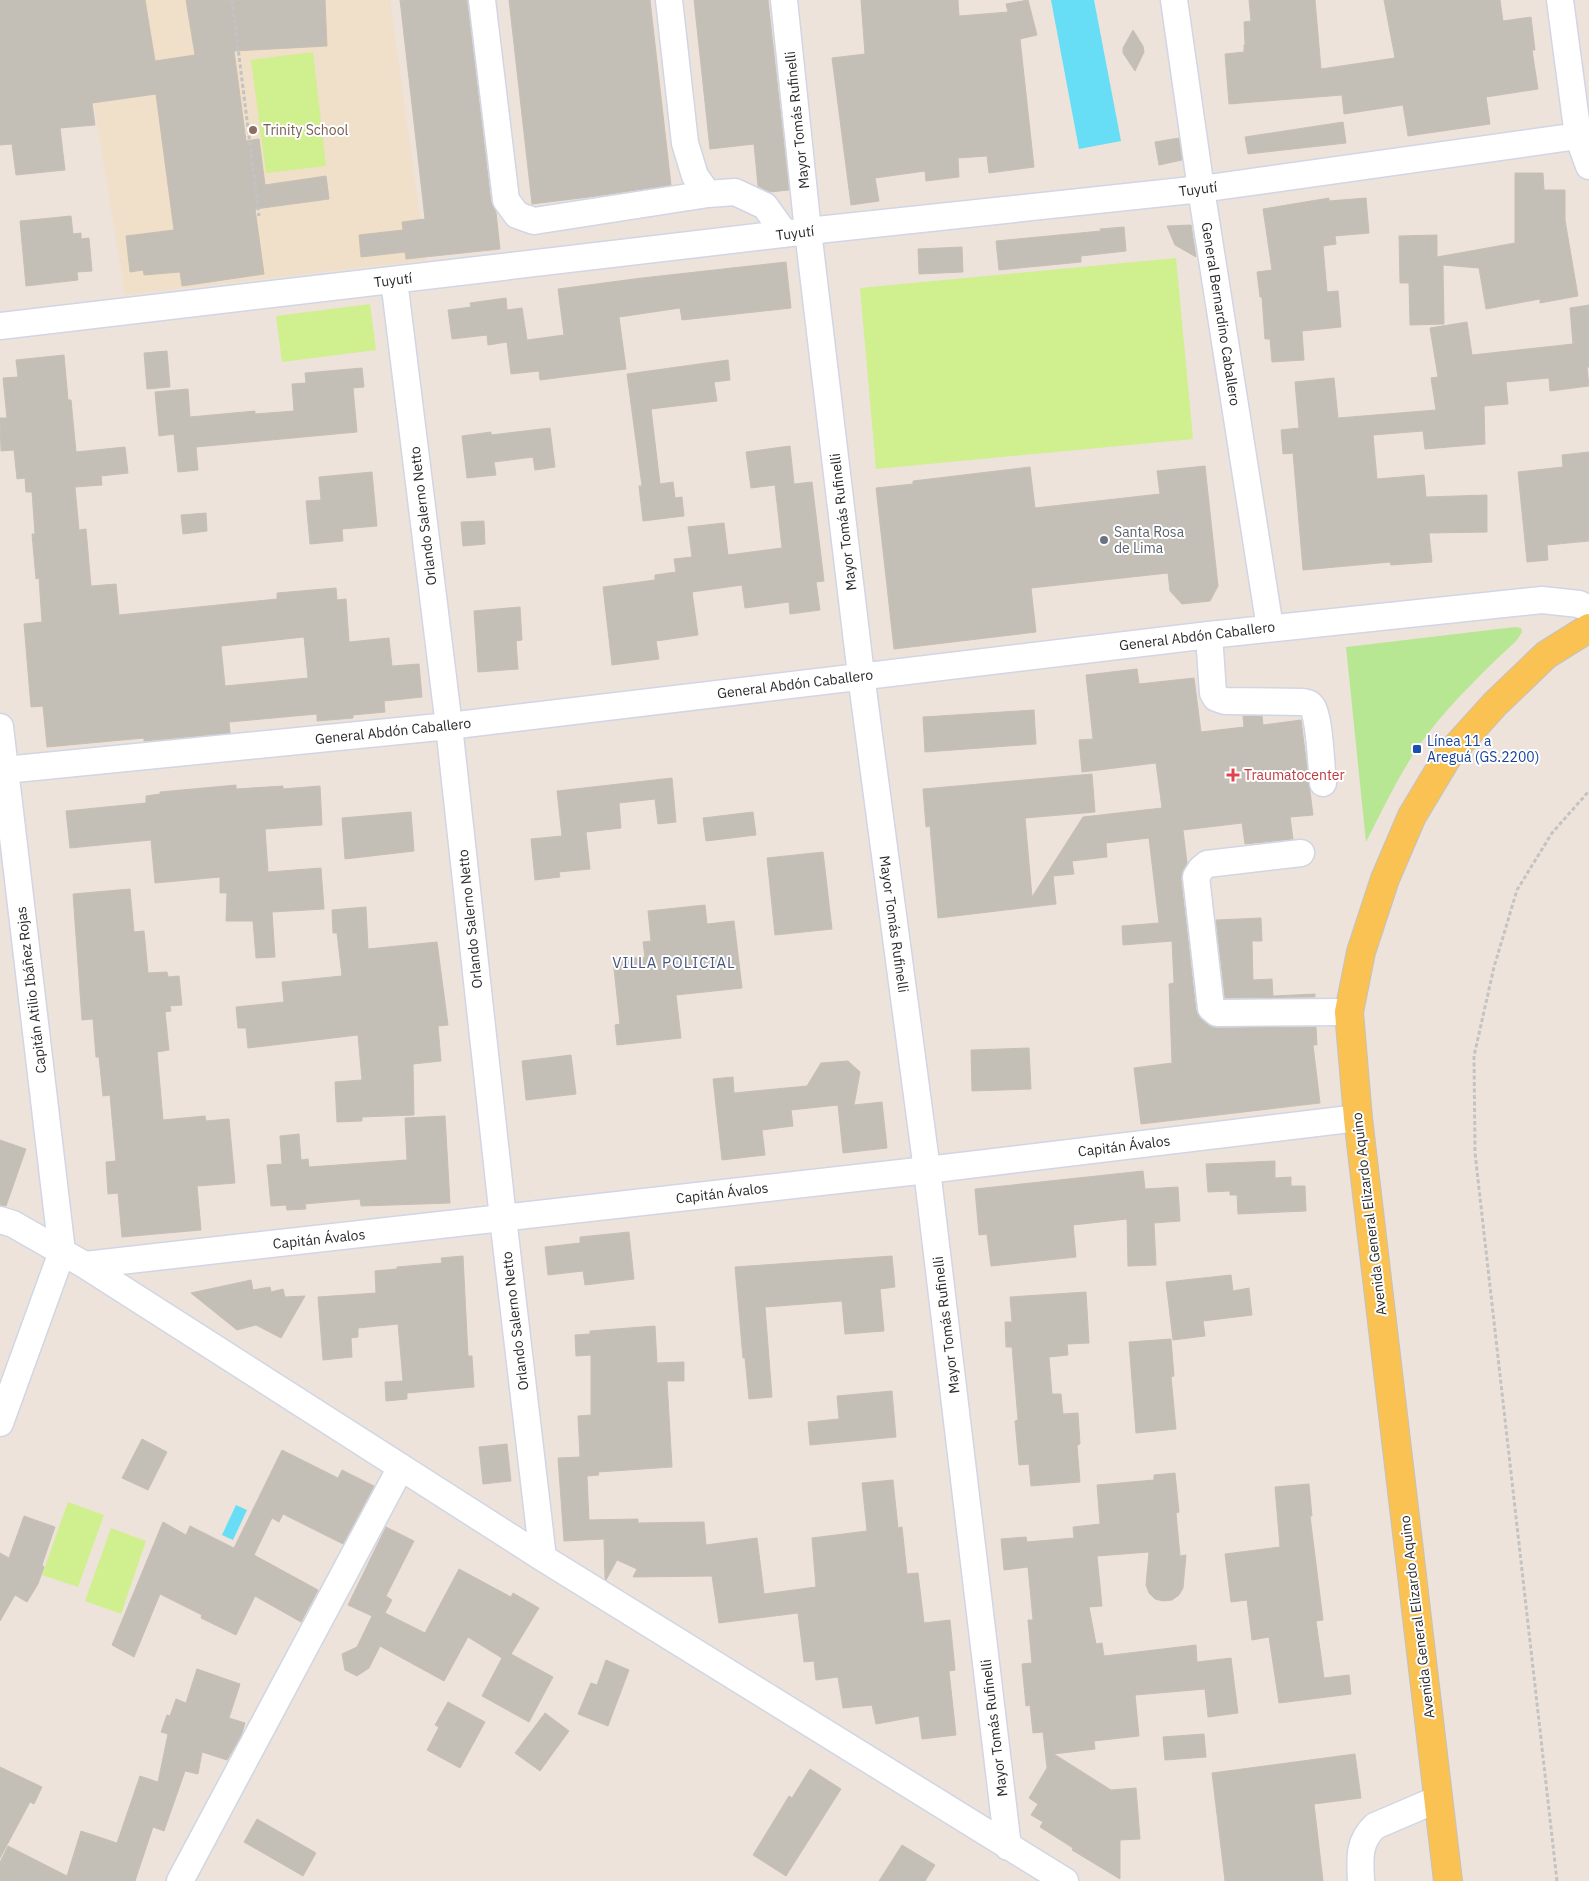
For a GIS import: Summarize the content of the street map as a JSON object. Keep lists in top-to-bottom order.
{
  "streets": {
    "main road": ["Avenida General Elizardo Aquino"],
    "street": [
      "Mayor Tomás Rufinelli",
      "Tuyutí",
      "General Bernardino Caballero",
      "Orlando Salerno Netto",
      "General Abdón Caballero",
      "Capitán Atilio Ibáñez Rojas",
      "Capitán Ávalos"
    ]
  },
  "crossings": [
    ["Mayor Tomás Rufinelli", "Tuyutí"],
    ["Mayor Tomás Rufinelli", "General Abdón Caballero"],
    ["Mayor Tomás Rufinelli", "Capitán Ávalos"],
    ["Tuyutí", "General Bernardino Caballero"],
    ["Tuyutí", "Orlando Salerno Netto"],
    ["General Bernardino Caballero", "General Abdón Caballero"],
    ["Orlando Salerno Netto", "General Abdón Caballero"],
    ["Orlando Salerno Netto", "Capitán Ávalos"],
    ["General Abdón Caballero", "Capitán Atilio Ibáñez Rojas"],
    ["Capitán Ávalos", "Avenida General Elizardo Aquino"]
  ],
  "districts": ["VILLA POLICIAL"],
  "places": {
    "other": ["Trinity School", "Santa Rosa de Lima"],
    "transit": ["Línea 11 a Areguá (GS.2200)"],
    "health": ["Traumatocenter"]
  }
}
